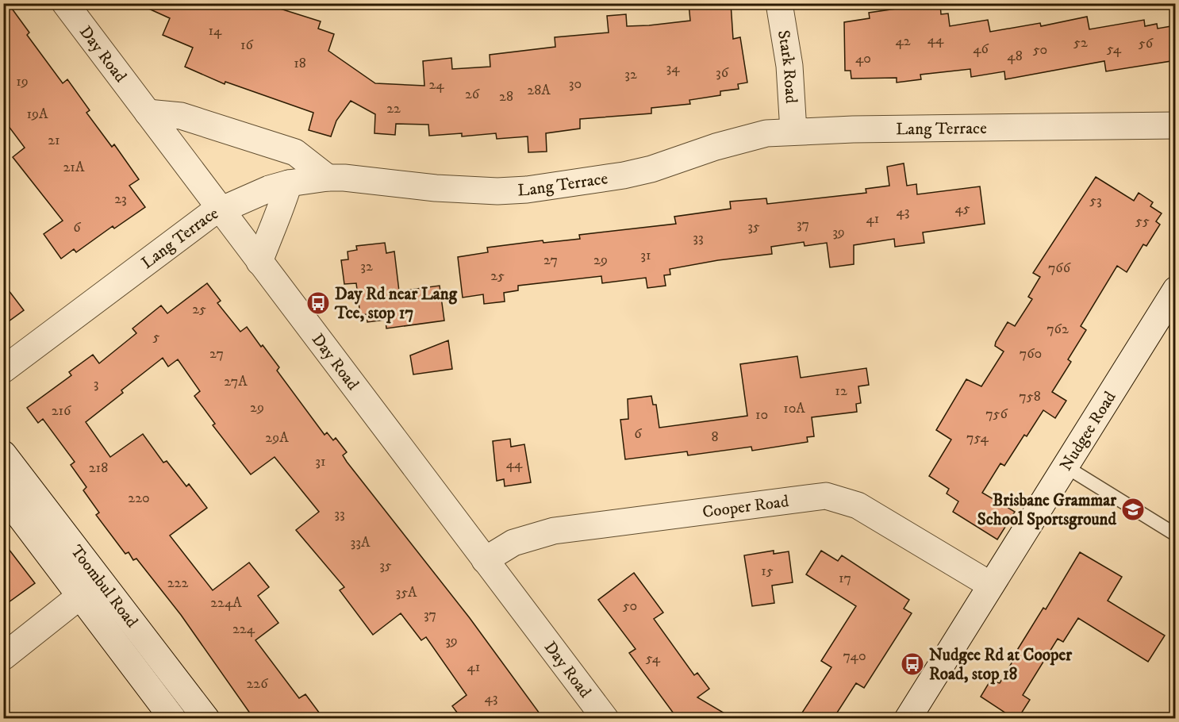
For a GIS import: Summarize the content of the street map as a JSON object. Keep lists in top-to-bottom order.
{
  "streets": {
    "street": [
      "Day Road",
      "Stark Road",
      "Lang Terrace",
      "Nudgee Road",
      "Cooper Road",
      "Toombul Road"
    ]
  },
  "crossings": [
    ["Day Road", "Lang Terrace"],
    ["Day Road", "Cooper Road"],
    ["Stark Road", "Lang Terrace"],
    ["Nudgee Road", "Cooper Road"]
  ],
  "places": {
    "bus stop": ["Day Rd near Lang Tce, stop 17", "Nudgee Rd at Cooper Road, stop 18"],
    "school or university": ["Brisbane Grammar School Sportsground"]
  },
  "house_numbers": [
    "14",
    "44",
    "42",
    "52",
    "56",
    "16",
    "46",
    "54",
    "50",
    "48",
    "40",
    "18",
    "34",
    "36",
    "32",
    "19",
    "30",
    "24",
    "28A",
    "26",
    "28",
    "22",
    "19A",
    "21",
    "21A",
    "23",
    "53",
    "45",
    "43",
    "41",
    "55",
    "37",
    "35",
    "6",
    "39",
    "33",
    "31",
    "27",
    "29",
    "32",
    "766",
    "25",
    "25",
    "762",
    "5",
    "27",
    "760",
    "27A",
    "3",
    "12",
    "758",
    "29",
    "10A",
    "216",
    "756",
    "10",
    "6",
    "8",
    "29A",
    "754",
    "31",
    "44",
    "218",
    "220",
    "33",
    "33A",
    "35",
    "15",
    "17",
    "222",
    "35A",
    "224A",
    "50",
    "37",
    "224",
    "39",
    "740",
    "54",
    "41",
    "226",
    "43"
  ]
}
